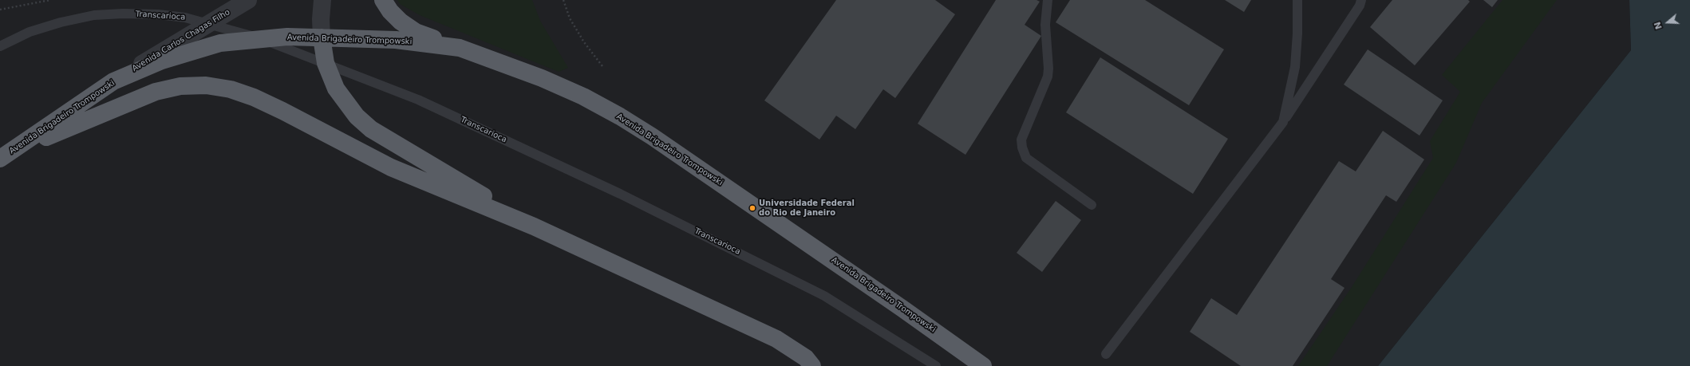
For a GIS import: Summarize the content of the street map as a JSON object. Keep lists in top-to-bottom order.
{
  "streets": {
    "highway": ["Avenida Brigadeiro Trompowski"],
    "street": ["Avenida Carlos Chagas Filho"],
    "lane": ["Transcarioca"]
  },
  "crossings": [
    ["Transcarioca", "Avenida Brigadeiro Trompowski"],
    ["Transcarioca", "Avenida Carlos Chagas Filho"],
    ["Avenida Brigadeiro Trompowski", "Avenida Carlos Chagas Filho"]
  ],
  "places": ["Universidade Federal do Rio de Janeiro"],
  "north": "left"
}
